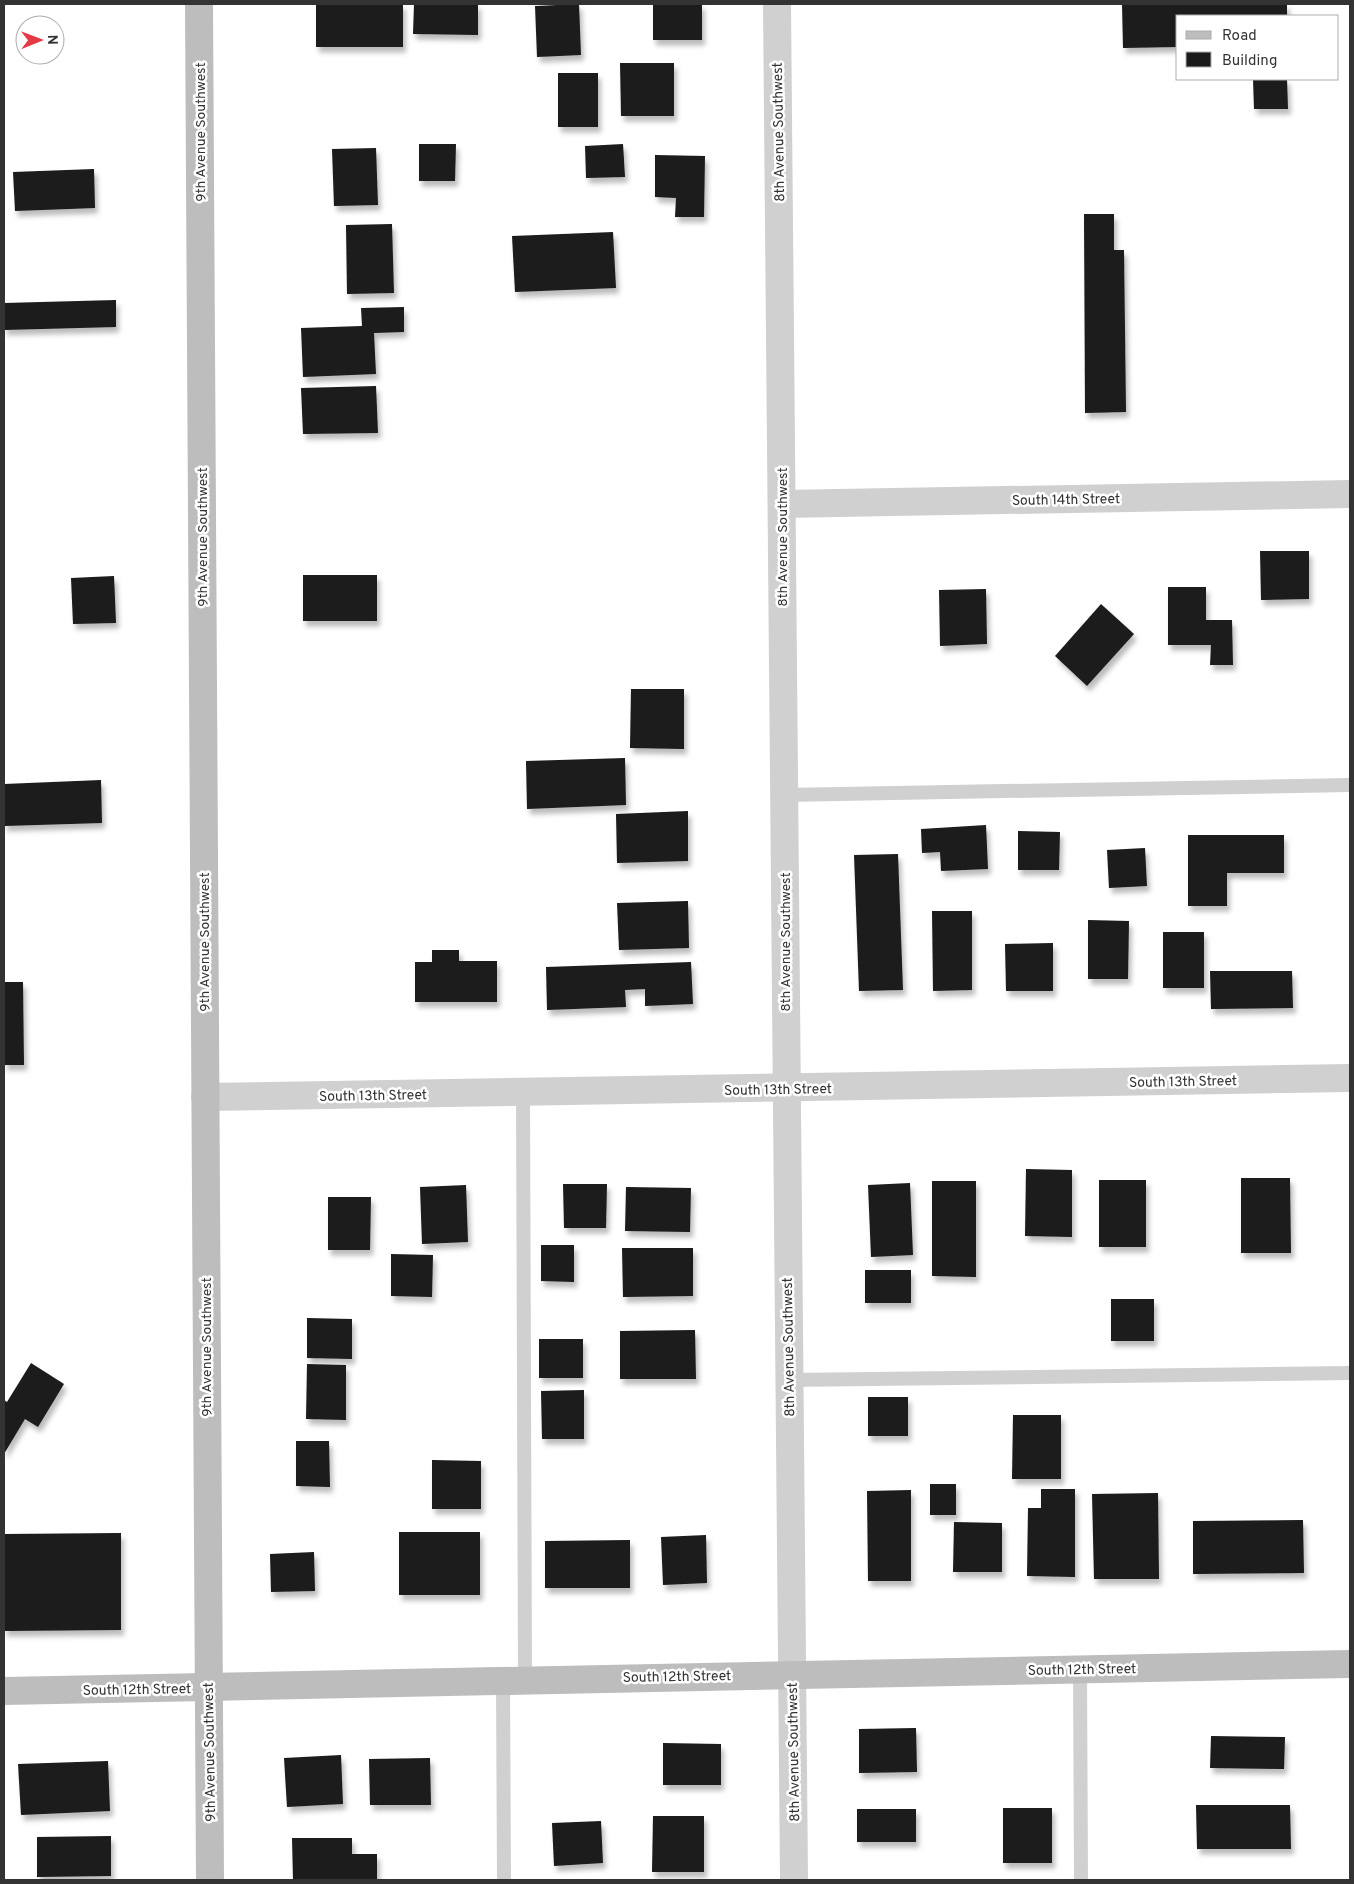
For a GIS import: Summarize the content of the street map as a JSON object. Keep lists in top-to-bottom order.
{
  "streets": {
    "street": [
      "9th Avenue Southwest",
      "8th Avenue Southwest",
      "South 14th Street",
      "South 13th Street",
      "South 12th Street"
    ]
  },
  "crossings": [
    ["9th Avenue Southwest", "South 13th Street"],
    ["9th Avenue Southwest", "South 12th Street"],
    ["8th Avenue Southwest", "South 14th Street"],
    ["8th Avenue Southwest", "South 13th Street"],
    ["8th Avenue Southwest", "South 12th Street"]
  ],
  "legend": ["Road", "Building"],
  "north": "right"
}
